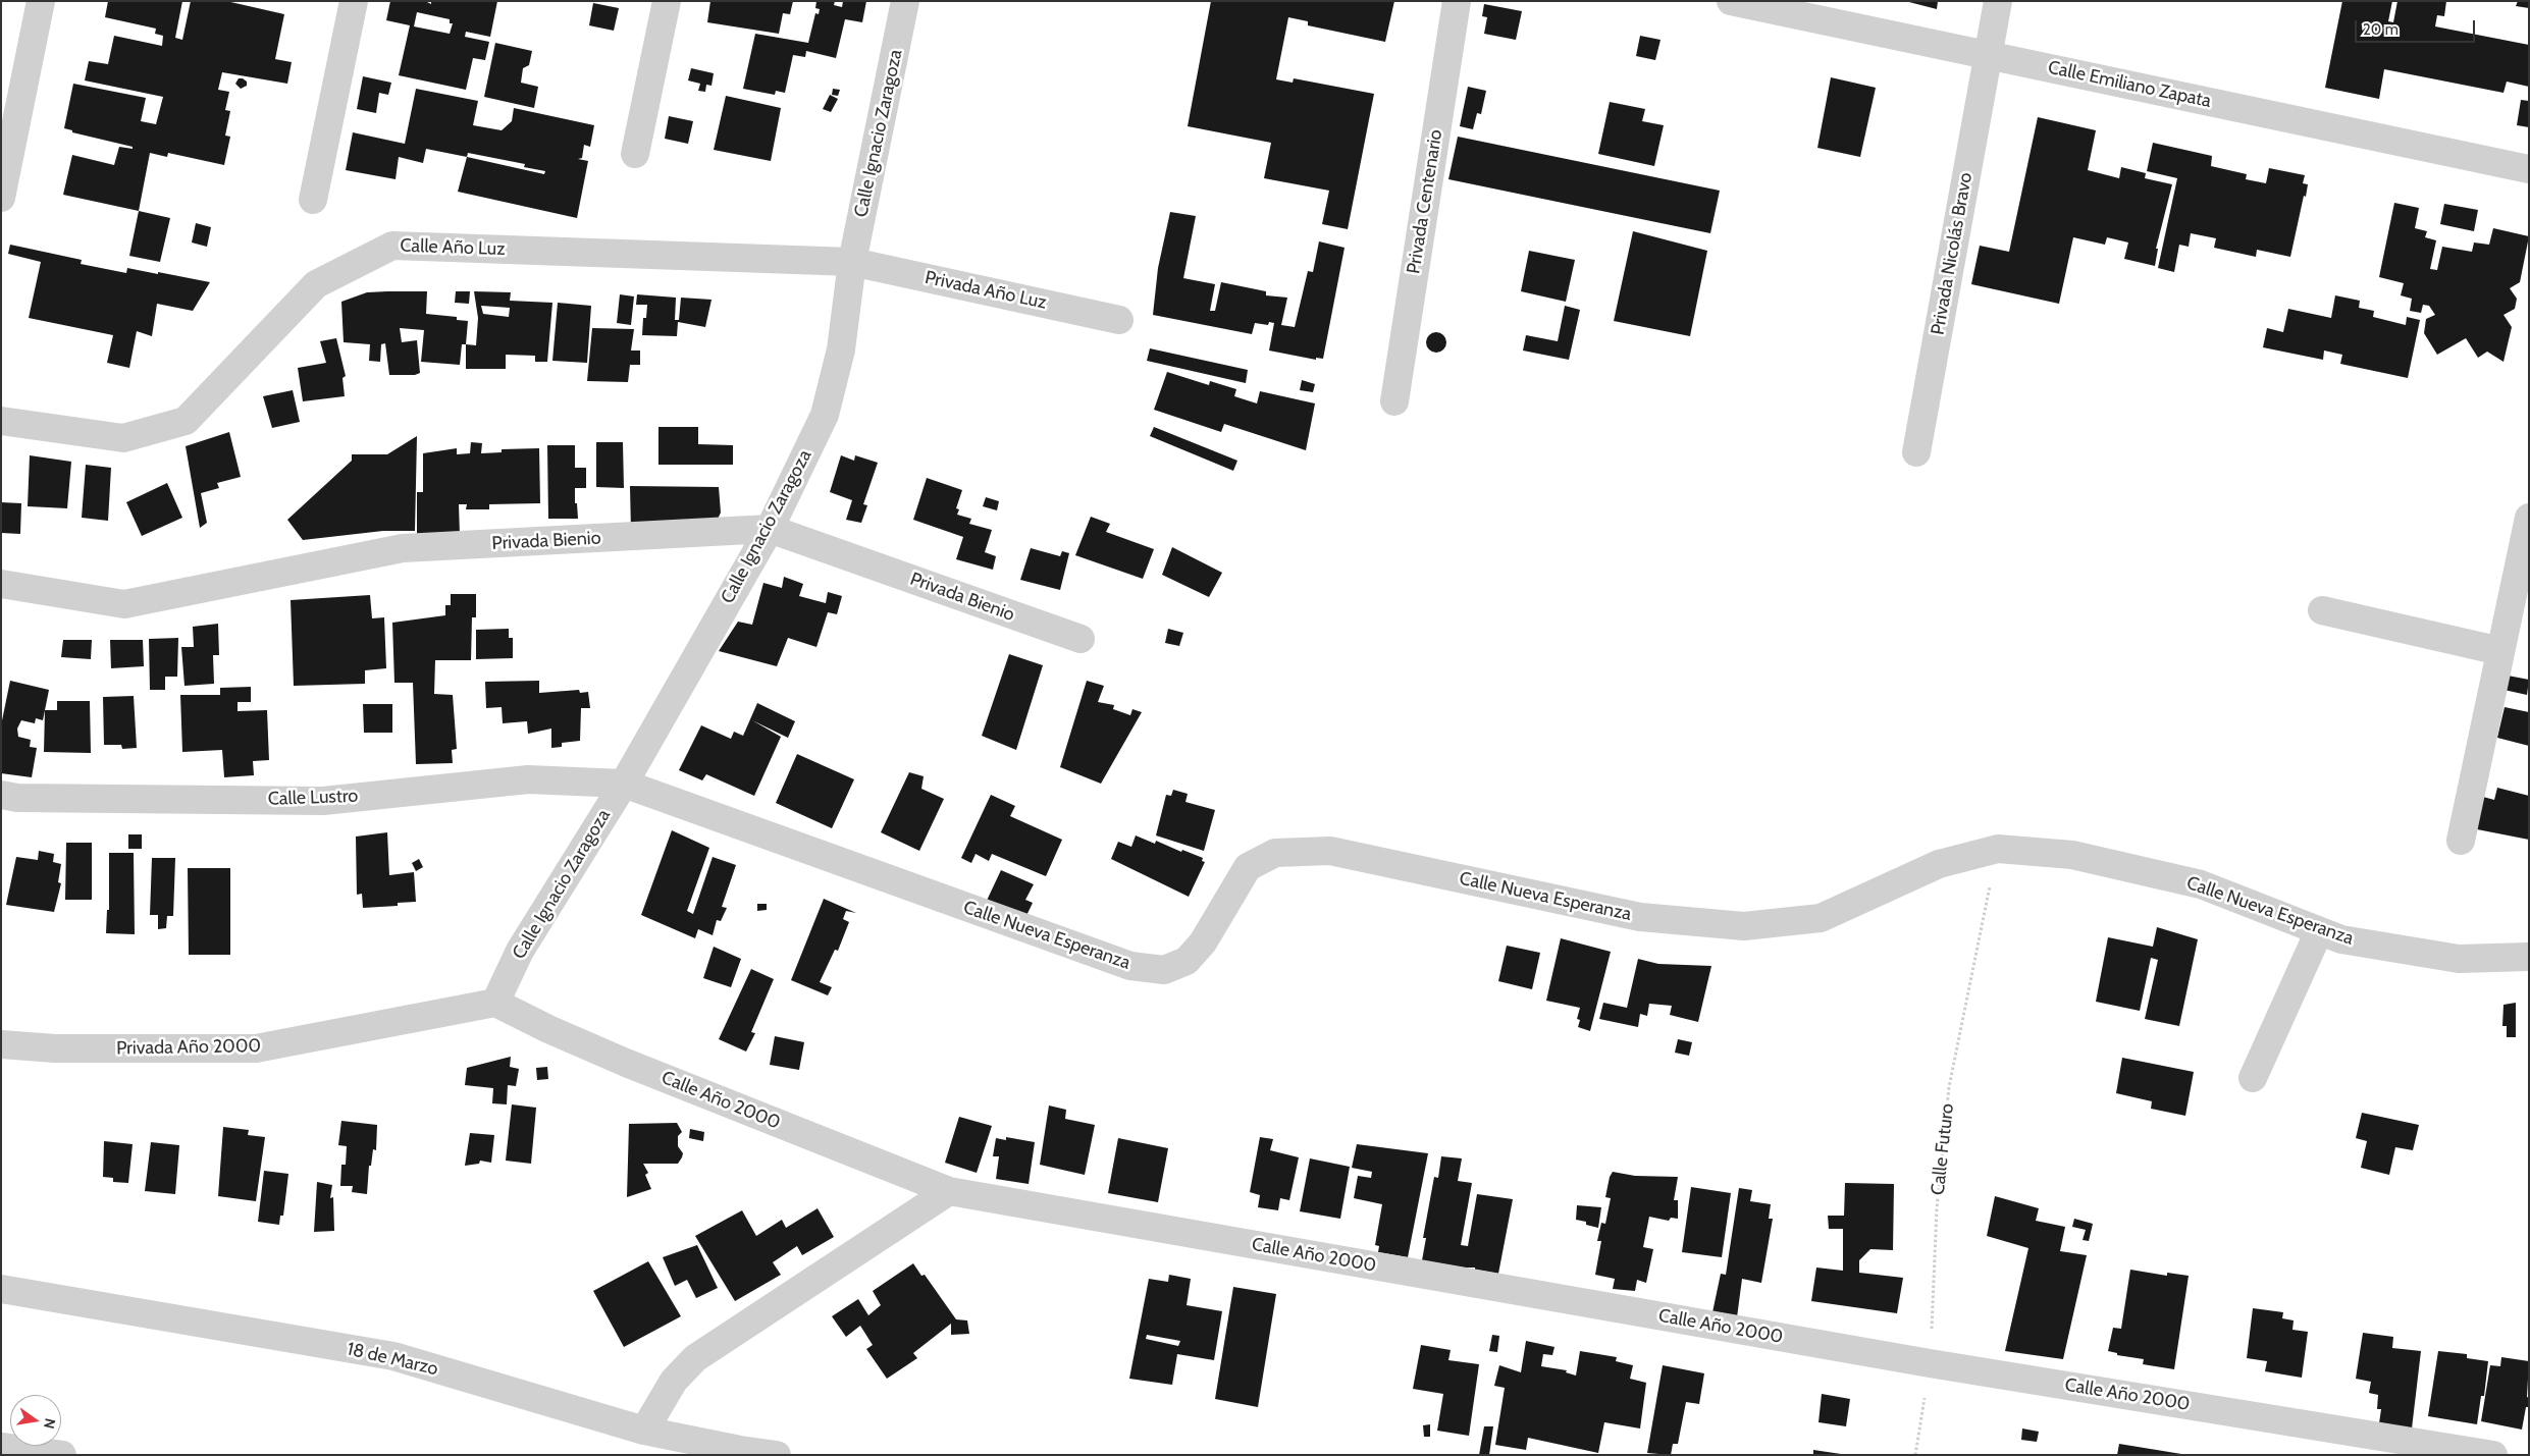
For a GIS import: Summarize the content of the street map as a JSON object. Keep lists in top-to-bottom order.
{
  "streets": {
    "street": [
      "Calle Emiliano Zapata",
      "Calle Ignacio Zaragoza",
      "Privada Centenario",
      "Calle Año Luz",
      "Privada Nicolás Bravo",
      "Privada Año Luz",
      "Privada Bienio",
      "Calle Lustro",
      "Calle Nueva Esperanza",
      "Privada Año 2000",
      "Calle Año 2000",
      "18 de Marzo"
    ],
    "path": ["Calle Futuro"]
  },
  "crossings": [
    ["Calle Emiliano Zapata", "Privada Nicolás Bravo"],
    ["Calle Ignacio Zaragoza", "Calle Año Luz"],
    ["Calle Ignacio Zaragoza", "Privada Año Luz"],
    ["Calle Ignacio Zaragoza", "Privada Bienio"],
    ["Calle Ignacio Zaragoza", "Calle Lustro"],
    ["Calle Ignacio Zaragoza", "Calle Nueva Esperanza"],
    ["Calle Ignacio Zaragoza", "Privada Año 2000"],
    ["Calle Ignacio Zaragoza", "Calle Año 2000"],
    ["Calle Año Luz", "Privada Año Luz"],
    ["Calle Lustro", "Calle Nueva Esperanza"],
    ["Calle Nueva Esperanza", "Calle Futuro"],
    ["Privada Año 2000", "Calle Año 2000"],
    ["Calle Año 2000", "Calle Futuro"]
  ],
  "scale_bar": "20 m",
  "north": "right"
}
